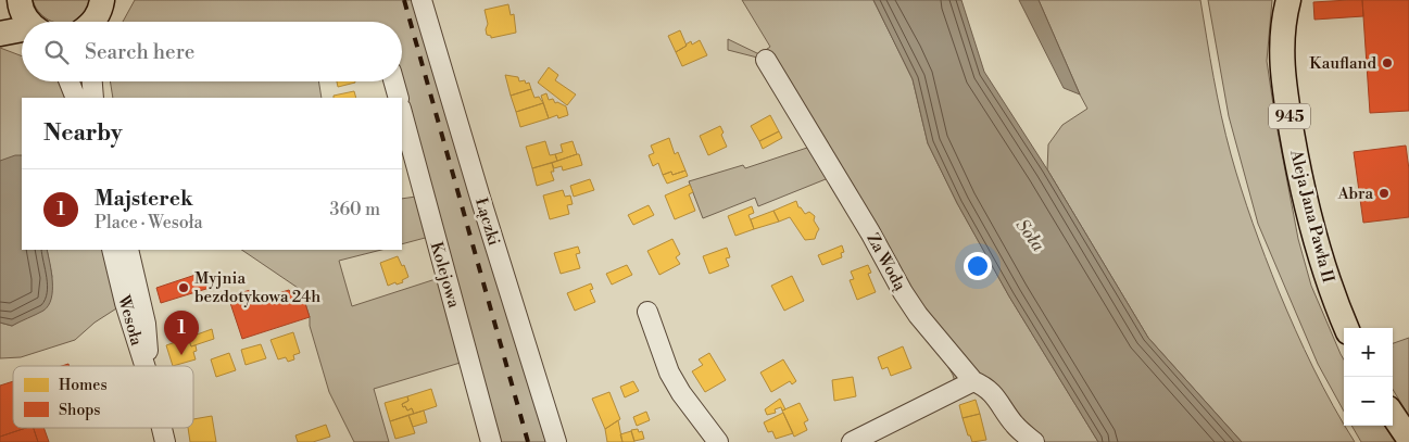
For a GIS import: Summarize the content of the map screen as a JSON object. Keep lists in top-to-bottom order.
{
  "streets": {
    "main road": ["945", "Aleja Jana Pawła II"],
    "street": [
      "Łączki",
      "Za Wodą",
      "Kolejowa",
      "Wesoła"
    ]
  },
  "water": ["Soła"],
  "places": ["Kaufland", "Abra", "Myjnia bezdotykowa 24h"],
  "legend": ["Homes", "Shops"],
  "page": {
    "search": "Search here",
    "heading": "Nearby",
    "list": [
      {
        "mark": "1",
        "name": "Majsterek",
        "note": "Place · Wesoła",
        "value": "360 m"
      }
    ],
    "pins": "1",
    "map_buttons": ["+", "−"]
  }
}
